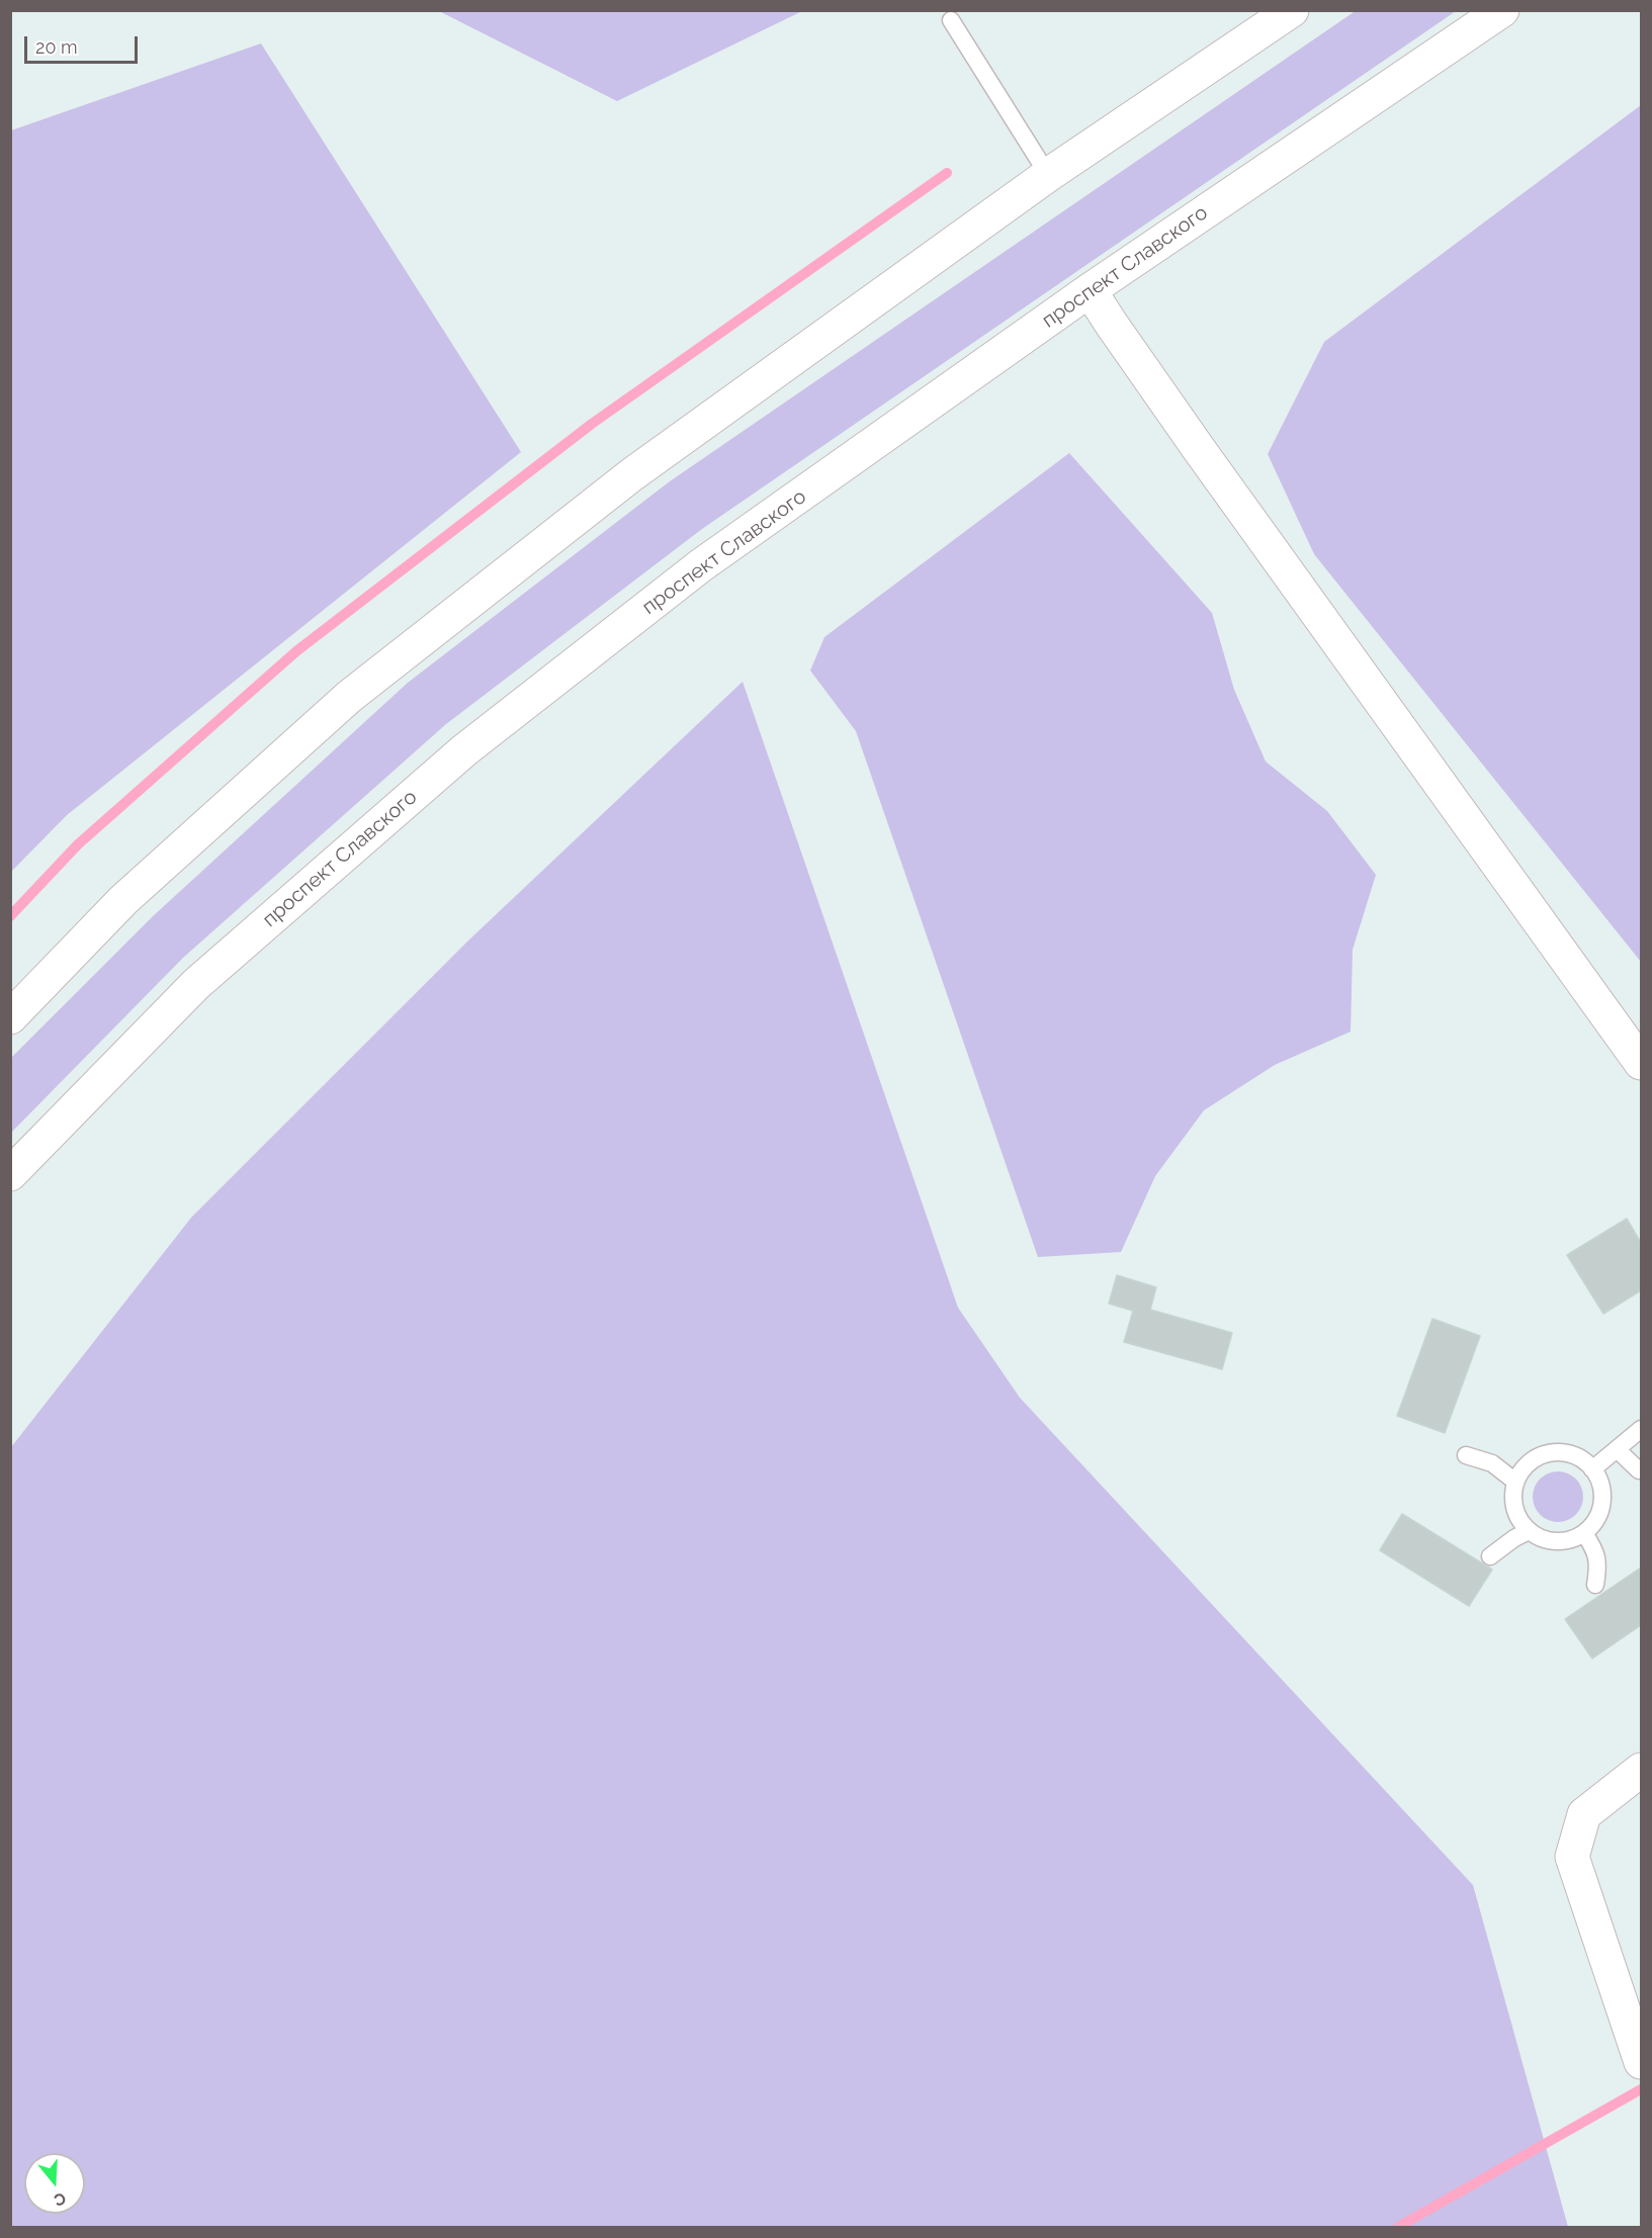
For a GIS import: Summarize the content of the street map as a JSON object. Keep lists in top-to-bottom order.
{
  "streets": {
    "main road": ["проспект Славского"]
  },
  "scale_bar": "20 m",
  "north": "bottom"
}
